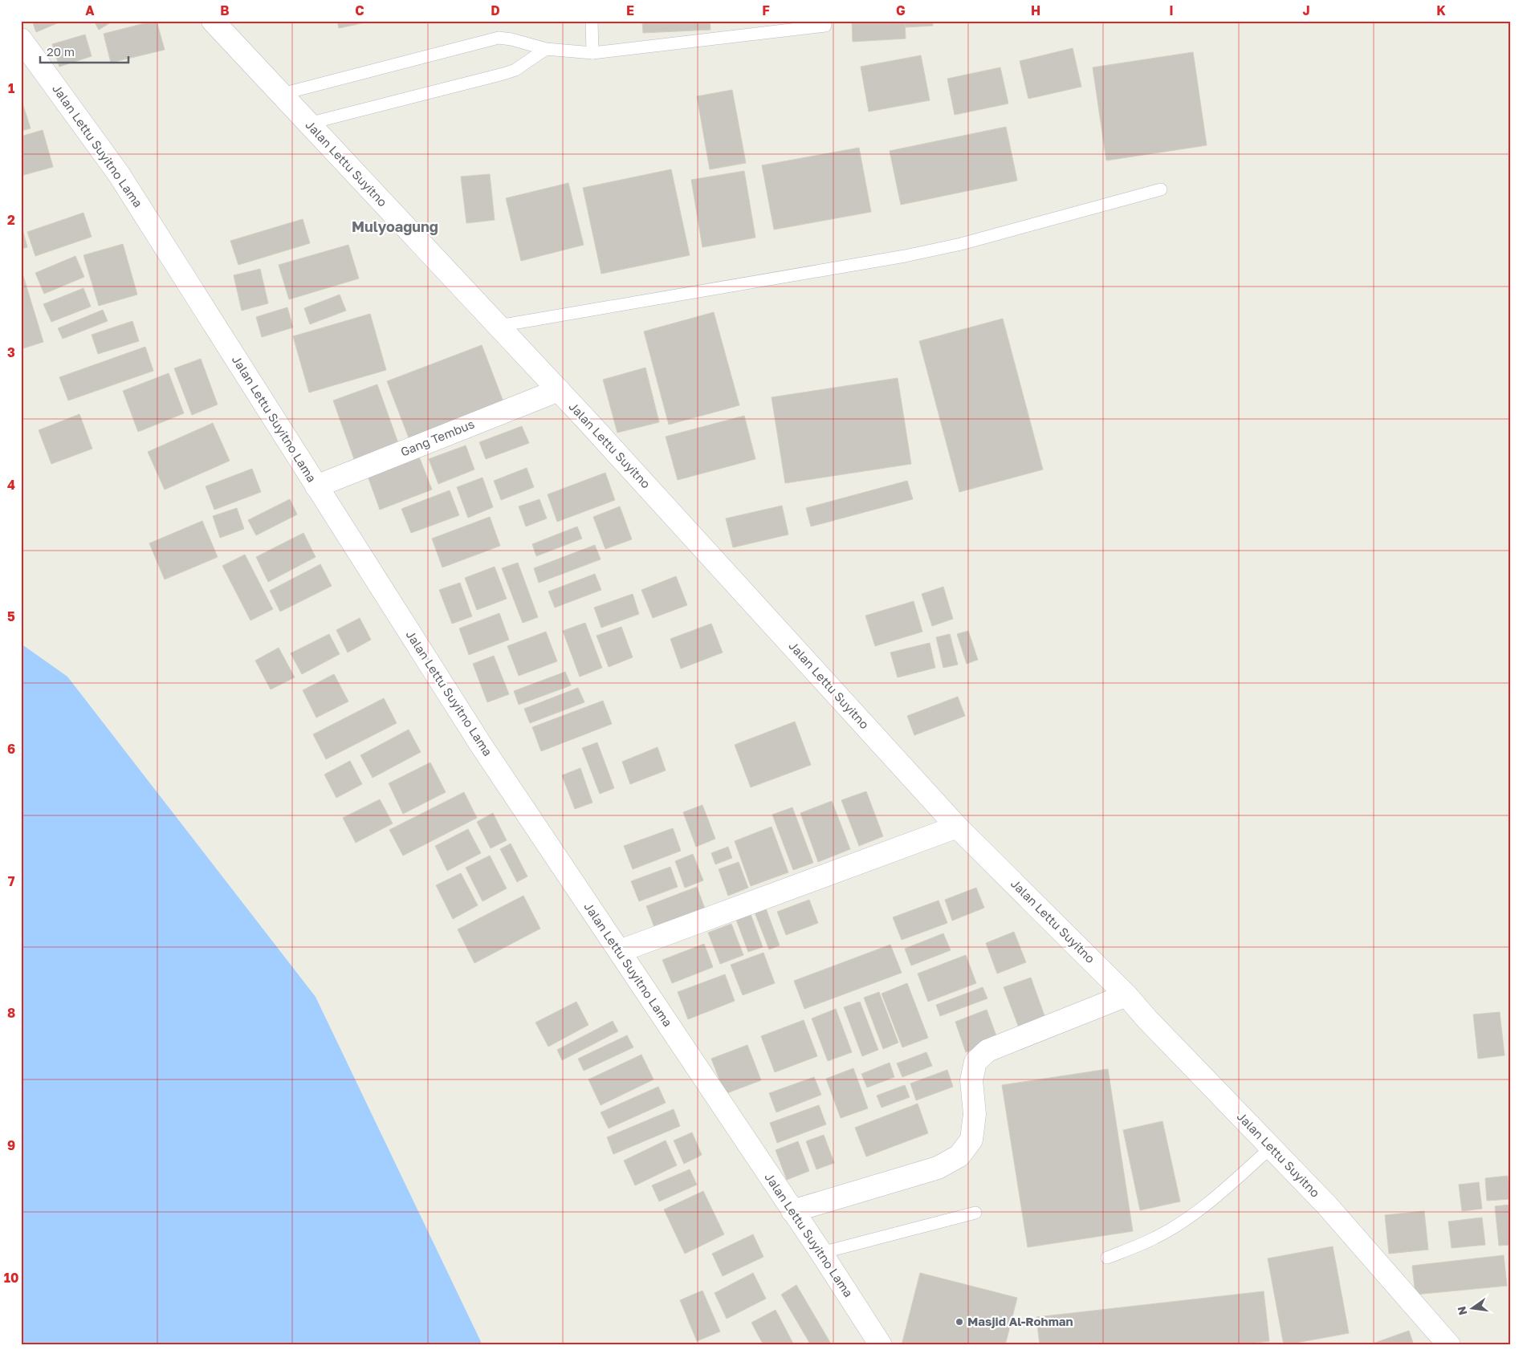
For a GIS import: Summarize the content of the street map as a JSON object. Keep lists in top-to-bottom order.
{
  "streets": {
    "main road": ["Jalan Lettu Suyitno Lama", "Jalan Lettu Suyitno", "Gang Tembus"]
  },
  "crossings": [
    ["Jalan Lettu Suyitno Lama", "Gang Tembus"],
    ["Jalan Lettu Suyitno", "Gang Tembus"]
  ],
  "districts": ["Mulyoagung"],
  "places": ["Masjid Al-Rohman"],
  "scale_bar": "20 m",
  "north": "left",
  "grid": {
    "columns": [
      "A",
      "B",
      "C",
      "D",
      "E",
      "F",
      "G",
      "H",
      "I",
      "J",
      "K"
    ],
    "rows": [
      "1",
      "2",
      "3",
      "4",
      "5",
      "6",
      "7",
      "8",
      "9",
      "10"
    ]
  }
}
